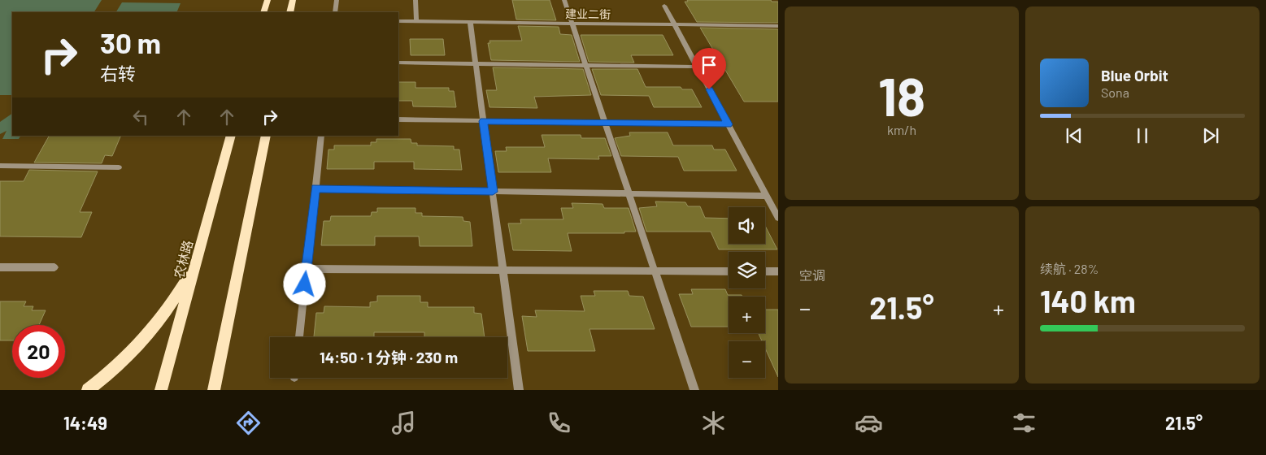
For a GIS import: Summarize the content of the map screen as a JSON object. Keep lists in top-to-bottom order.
{
  "streets": {
    "main road": ["农林路"],
    "street": ["建业二街"]
  },
  "page": {
    "tile": [
      ["18", "km/h"],
      "空调",
      ["续航 · 28%", "140 km"]
    ],
    "turn": ["30 m", "右转"],
    "song": ["Blue Orbit", "Sona"],
    "map_buttons": ["+", "−"],
    "heat": ["−", "21.5°", "+"],
    "limit": "20",
    "trip": "14:50 · 1 分钟 · 230 m",
    "tabs": ["14:49", "21.5°"]
  }
}
